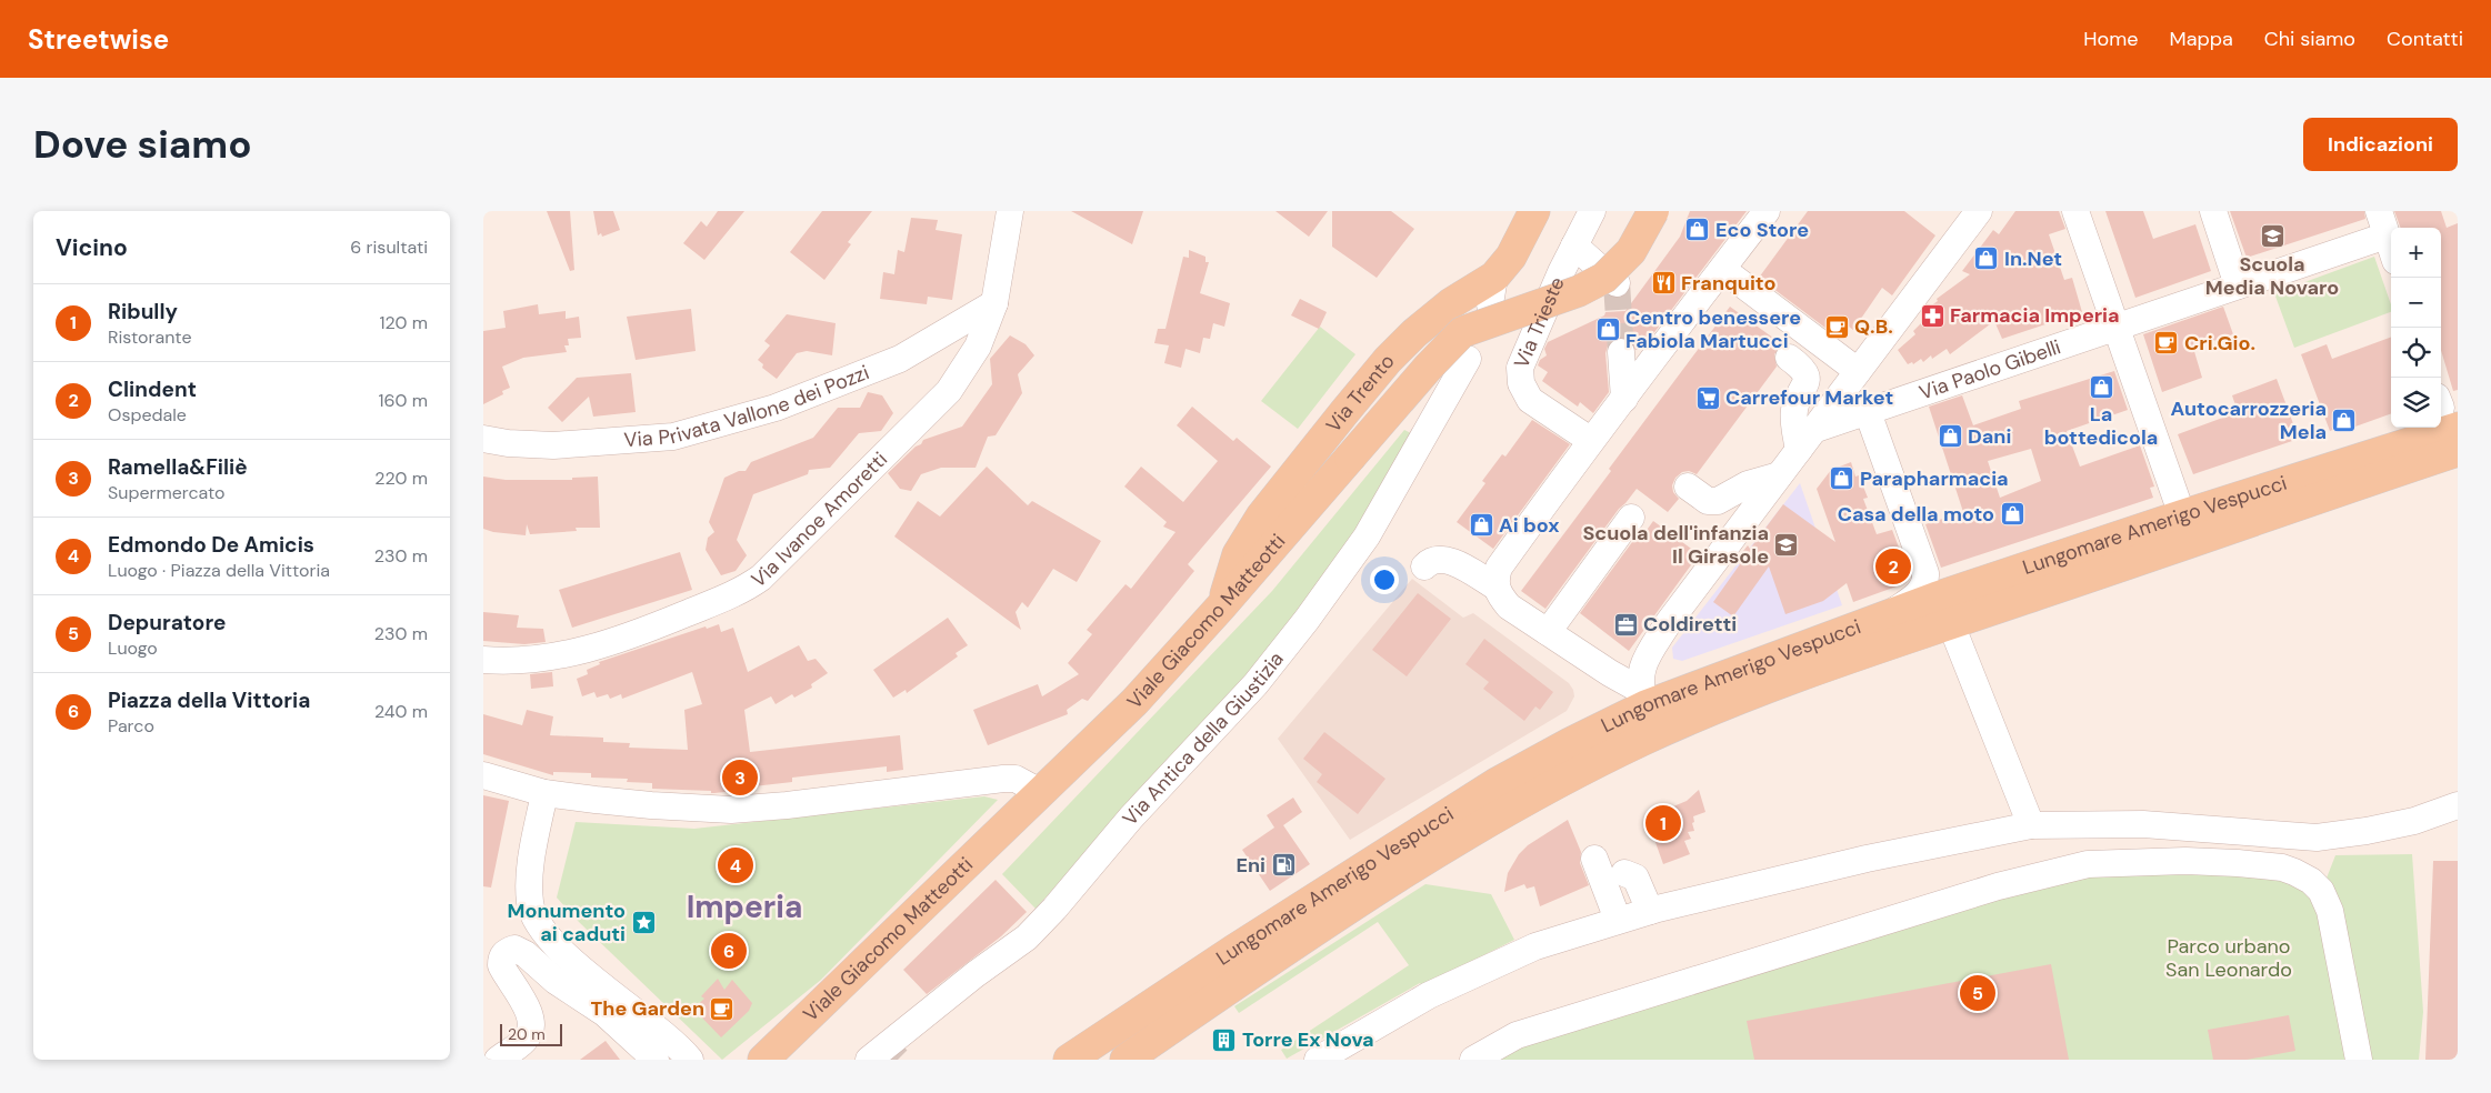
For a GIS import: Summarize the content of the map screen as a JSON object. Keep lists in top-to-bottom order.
{
  "streets": {
    "main road": ["Via Trento", "Lungomare Amerigo Vespucci", "Viale Giacomo Matteotti"],
    "street": [
      "Via Trieste",
      "Via Paolo Gibelli",
      "Via Privata Vallone dei Pozzi",
      "Via Ivanoe Amoretti",
      "Via Antica della Giustizia"
    ]
  },
  "crossings": [
    ["Via Trento", "Viale Giacomo Matteotti"],
    ["Via Privata Vallone dei Pozzi", "Via Ivanoe Amoretti"]
  ],
  "districts": ["Imperia"],
  "parks": ["Parco urbano San Leonardo"],
  "places": {
    "shop": [
      "Eco Store",
      "In.Net",
      "Centro benessere Fabiola Martucci",
      "La bottedicola",
      "Autocarrozzeria Mela",
      "Dani",
      "Parapharmacia",
      "Casa della moto",
      "Ai box"
    ],
    "school or university": ["Scuola Media Novaro", "Scuola dell'infanzia Il Girasole"],
    "restaurant": ["Franquito"],
    "pharmacy": ["Farmacia Imperia"],
    "cafe": ["Q.B.", "Cri.Gio.", "The Garden"],
    "supermarket": ["Carrefour Market"],
    "office": ["Coldiretti"],
    "fuel station": ["Eni"],
    "place": ["Monumento ai caduti"],
    "building": ["Torre Ex Nova"]
  },
  "scale_bar": "20 m",
  "page": {
    "header": "Streetwise",
    "nav": [
      "Home",
      "Mappa",
      "Chi siamo",
      "Contatti"
    ],
    "buttons": "Indicazioni",
    "title": "Dove siamo",
    "heading": ["Vicino", "6 risultati"],
    "map_buttons": ["+", "−"],
    "list": [
      {
        "mark": "1",
        "name": "Ribully",
        "note": "Ristorante",
        "value": "120 m"
      },
      {
        "mark": "2",
        "name": "Clindent",
        "note": "Ospedale",
        "value": "160 m"
      },
      {
        "mark": "3",
        "name": "Ramella&Filiè",
        "note": "Supermercato",
        "value": "220 m"
      },
      {
        "mark": "4",
        "name": "Edmondo De Amicis",
        "note": "Luogo · Piazza della Vittoria",
        "value": "230 m"
      },
      {
        "mark": "5",
        "name": "Depuratore",
        "note": "Luogo",
        "value": "230 m"
      },
      {
        "mark": "6",
        "name": "Piazza della Vittoria",
        "note": "Parco",
        "value": "240 m"
      }
    ],
    "pins": [
      "2",
      "3",
      "1",
      "4",
      "6",
      "5"
    ],
    "scale": "20 m"
  }
}
